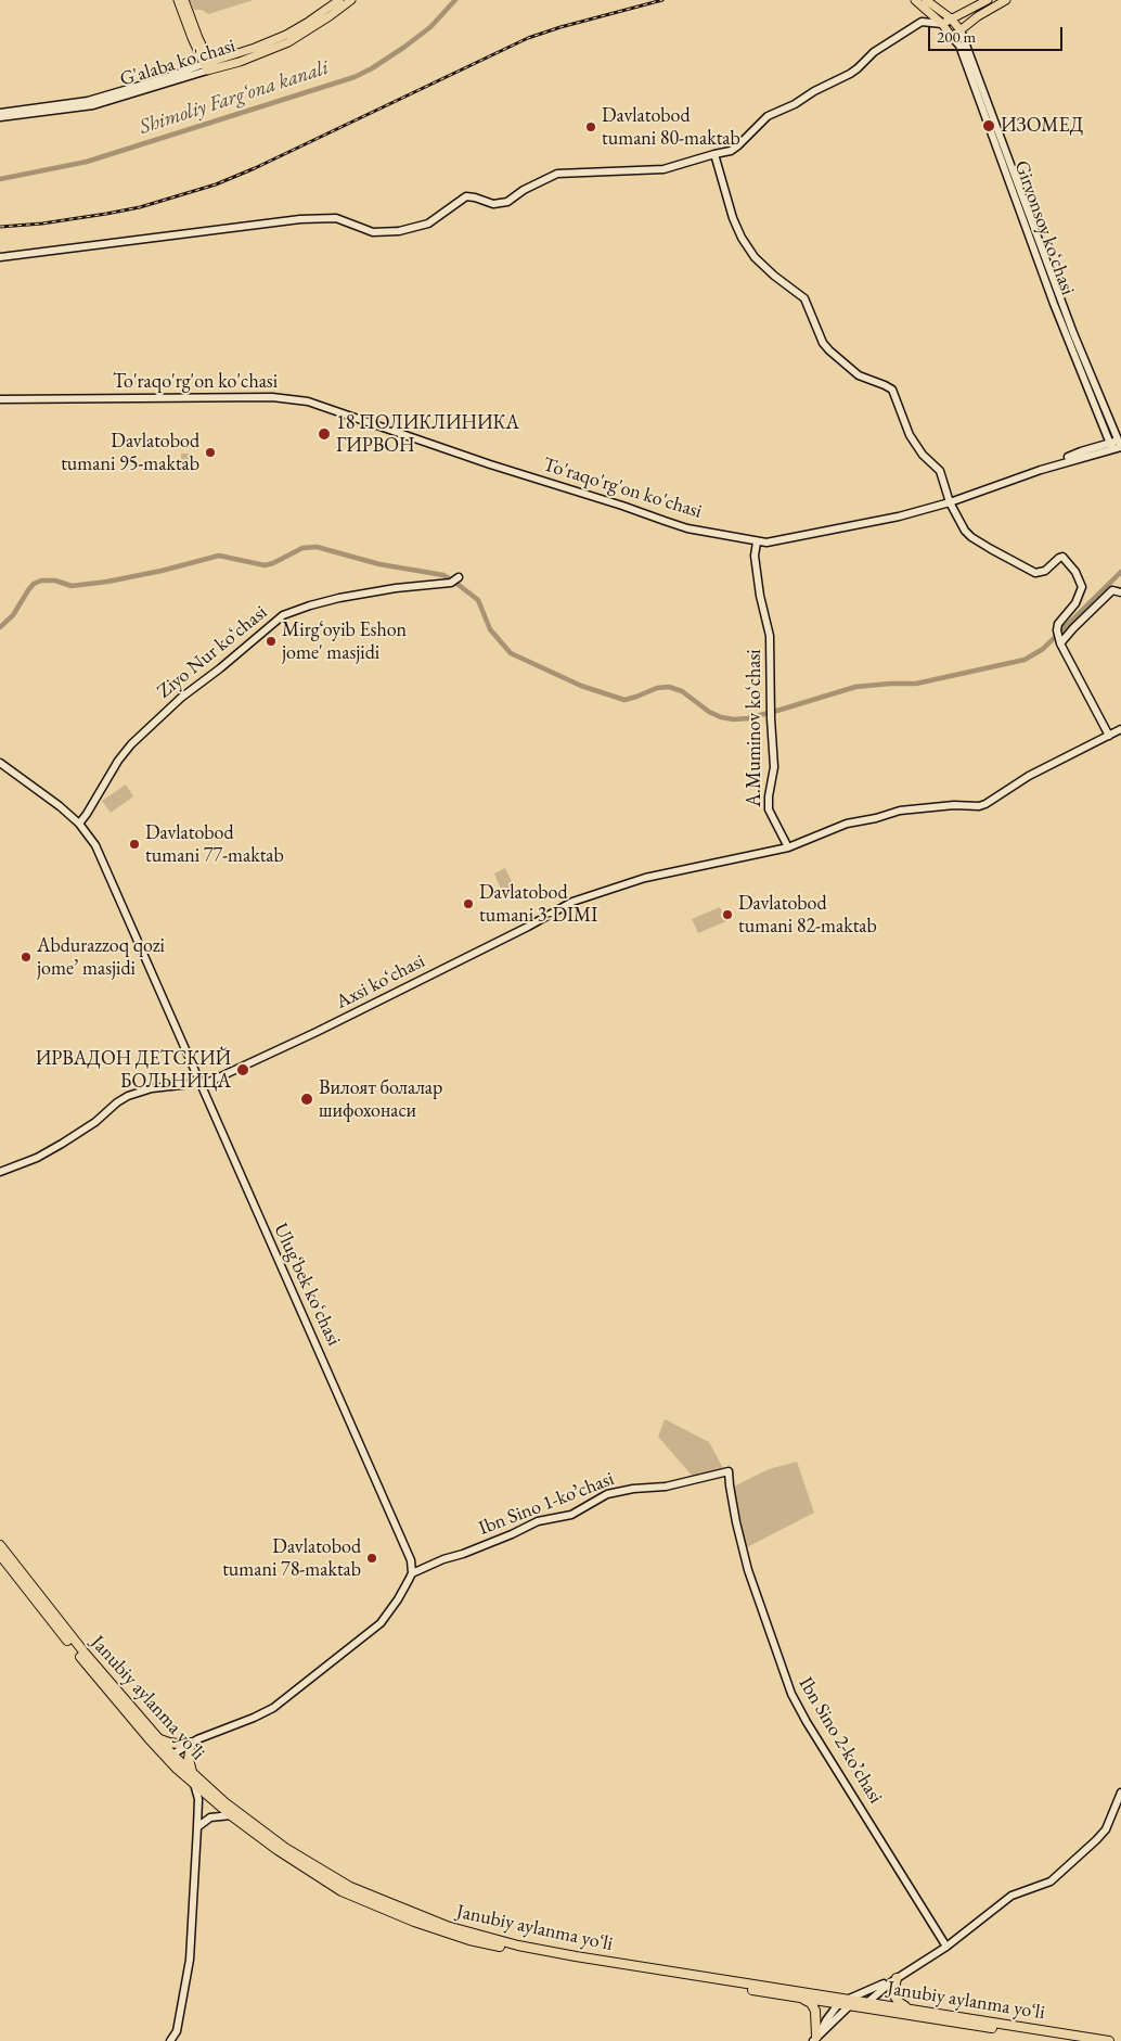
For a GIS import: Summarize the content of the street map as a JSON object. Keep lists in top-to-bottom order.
{
  "streets": {
    "highway": ["Janubiy aylanma yoʻli"],
    "main road": ["G'alaba ko'chasi", "Girvonsoy koʻchasi"],
    "street": [
      "To'raqo'rg'on ko'chasi",
      "Ziyo Nur koʻchasi",
      "A.Muminov koʻchasi",
      "Axsi koʻchasi",
      "Ulugʻbek koʻchasi",
      "Ibn Sino 1-koʼchasi",
      "Ibn Sino 2-koʼchasi"
    ]
  },
  "crossings": [
    ["Girvonsoy koʻchasi", "To'raqo'rg'on ko'chasi"],
    ["To'raqo'rg'on ko'chasi", "A.Muminov koʻchasi"],
    ["Ziyo Nur koʻchasi", "Ulugʻbek koʻchasi"],
    ["A.Muminov koʻchasi", "Axsi koʻchasi"],
    ["Axsi koʻchasi", "Ulugʻbek koʻchasi"],
    ["Ulugʻbek koʻchasi", "Ibn Sino 1-koʼchasi"],
    ["Ibn Sino 1-koʼchasi", "Ibn Sino 2-koʼchasi"]
  ],
  "water": ["Shimoliy Fargʻona kanali"],
  "places": [
    "ИЗОМЕД",
    "Davlatobod tumani 80-maktab",
    "18 ПОЛИКЛИНИКА ГИРВОН",
    "Davlatobod tumani 95-maktab",
    "Mirg‘oyib Eshon jome' masjidi",
    "Davlatobod tumani 77-maktab",
    "Davlatobod tumani 3-DIMI",
    "Davlatobod tumani 82-maktab",
    "Abdurazzoq qozi jome’ masjidi",
    "ИРВАДОН ДЕТСКИЙ БОЛЬНИЦА",
    "Вилоят болалар шифохонаси",
    "Davlatobod tumani 78-maktab"
  ],
  "scale_bar": "200 m"
}
